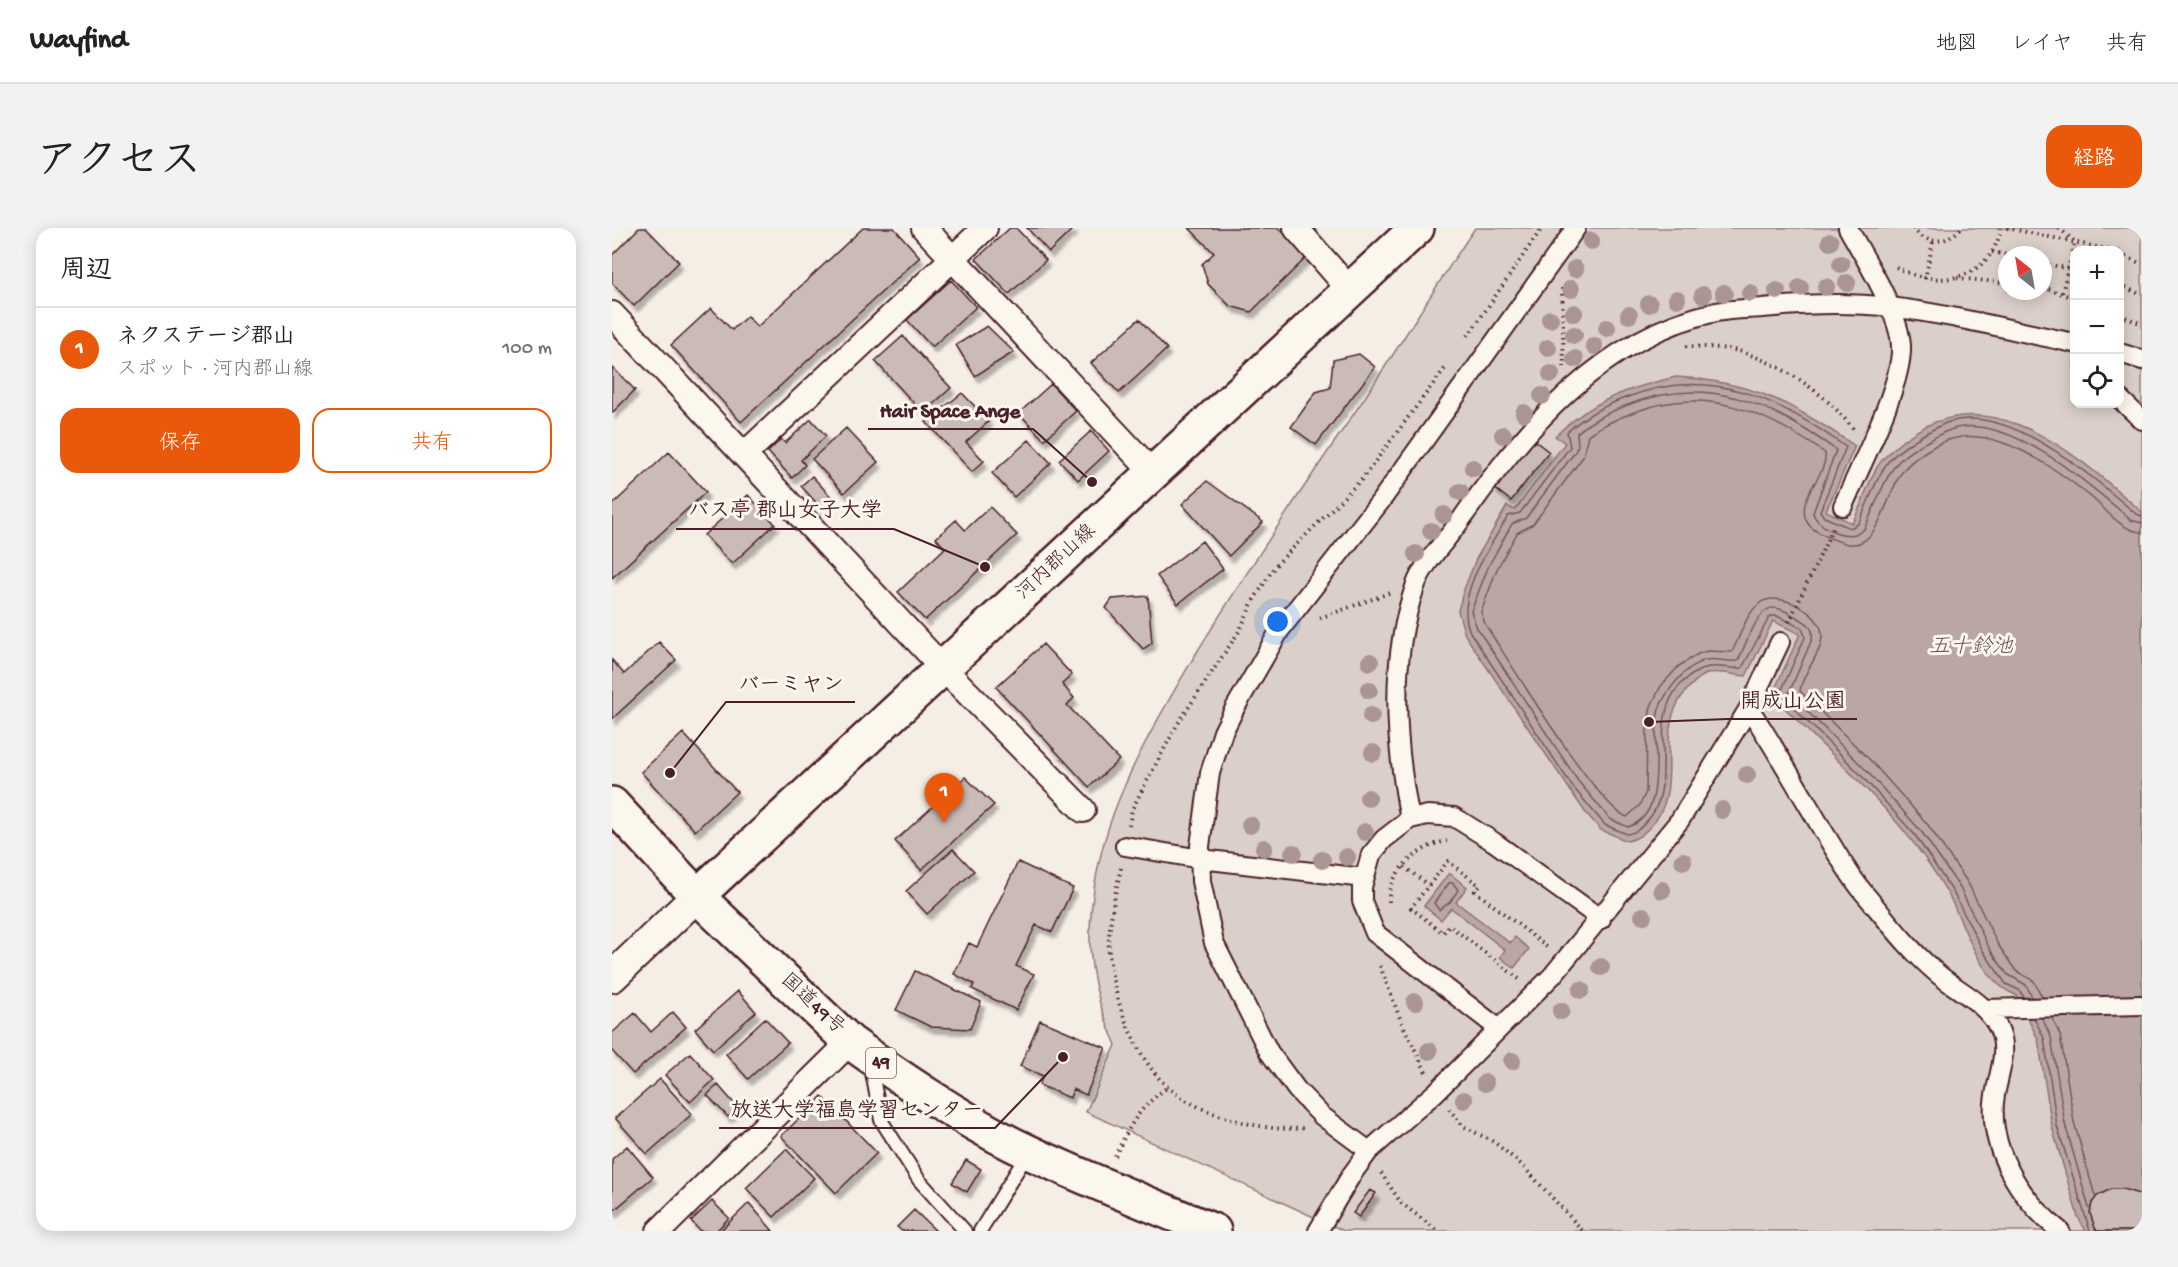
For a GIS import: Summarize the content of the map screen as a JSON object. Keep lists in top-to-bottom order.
{
  "streets": {
    "main road": ["河内郡山線", "国道49号", "49"]
  },
  "crossings": [
    ["河内郡山線", "国道49号"]
  ],
  "water": ["五十鈴池"],
  "places": [
    "Hair Space Ange",
    "バス亭 郡山女子大学",
    "開成山公園",
    "バーミヤン",
    "放送大学福島学習センター"
  ],
  "north": "top left",
  "page": {
    "header": "Wayfind",
    "nav": ["地図", "レイヤ", "共有"],
    "title": "アクセス",
    "buttons": [
      "経路",
      ["保存", "共有"]
    ],
    "heading": "周辺",
    "map_buttons": ["+", "−"],
    "list": [
      {
        "mark": "1",
        "name": "ネクステージ郡山",
        "note": "スポット · 河内郡山線",
        "value": "100 m"
      }
    ],
    "pins": "1"
  }
}
